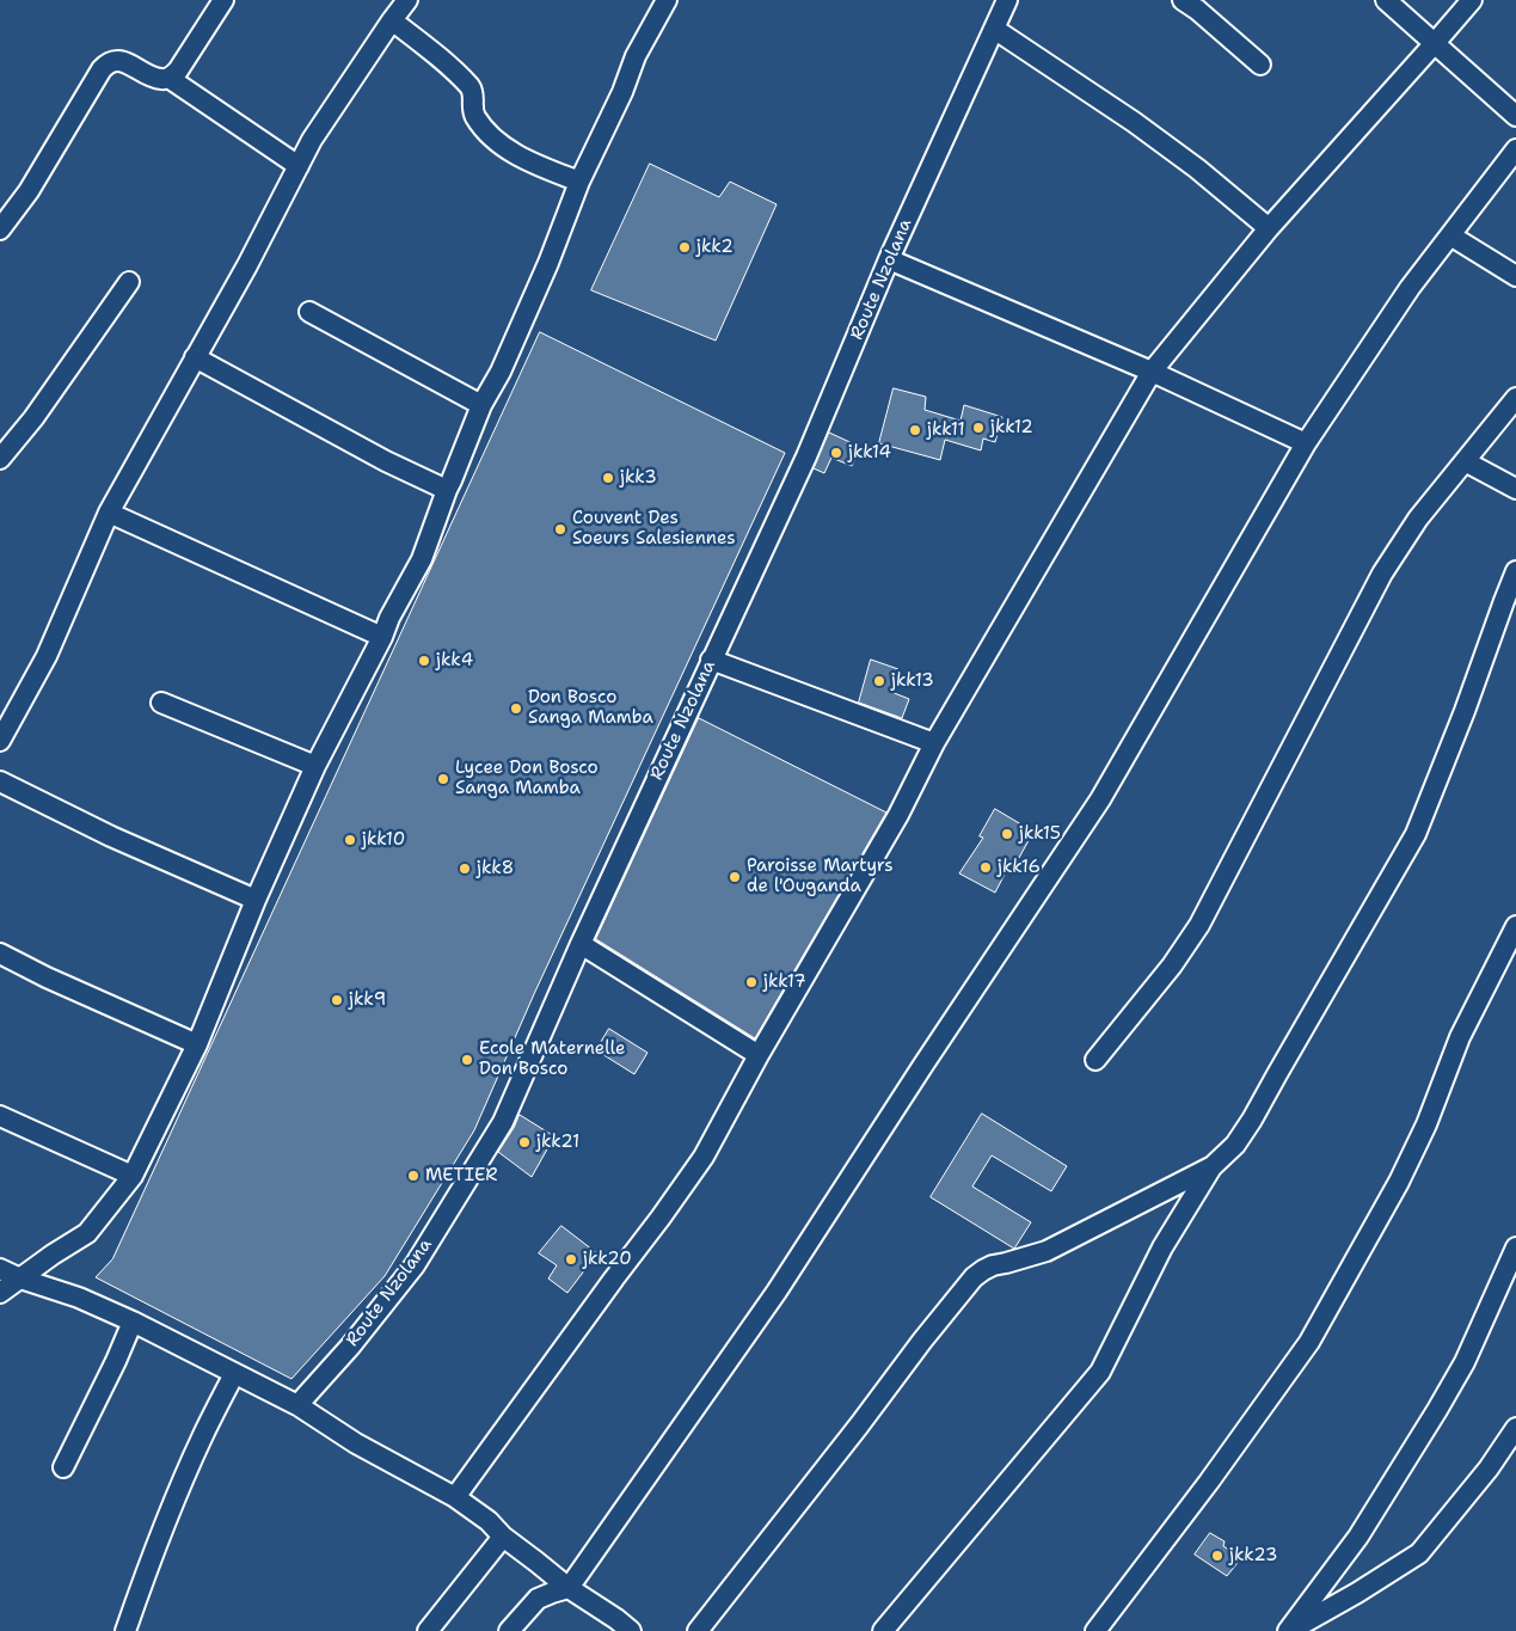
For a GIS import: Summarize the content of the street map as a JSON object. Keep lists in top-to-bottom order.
{
  "streets": {
    "street": ["Route Nzolana"]
  },
  "places": [
    "jkk2",
    "jkk12",
    "jkk11",
    "jkk14",
    "jkk3",
    "Couvent Des Soeurs Salesiennes",
    "jkk4",
    "jkk13",
    "Don Bosco Sanga Mamba",
    "Lycee Don Bosco Sanga Mamba",
    "jkk15",
    "jkk10",
    "jkk16",
    "jkk8",
    "Paroisse Martyrs de l'Ouganda",
    "jkk17",
    "jkk9",
    "Ecole Maternelle Don Bosco",
    "jkk21",
    "METIER",
    "jkk20",
    "jkk23"
  ]
}
